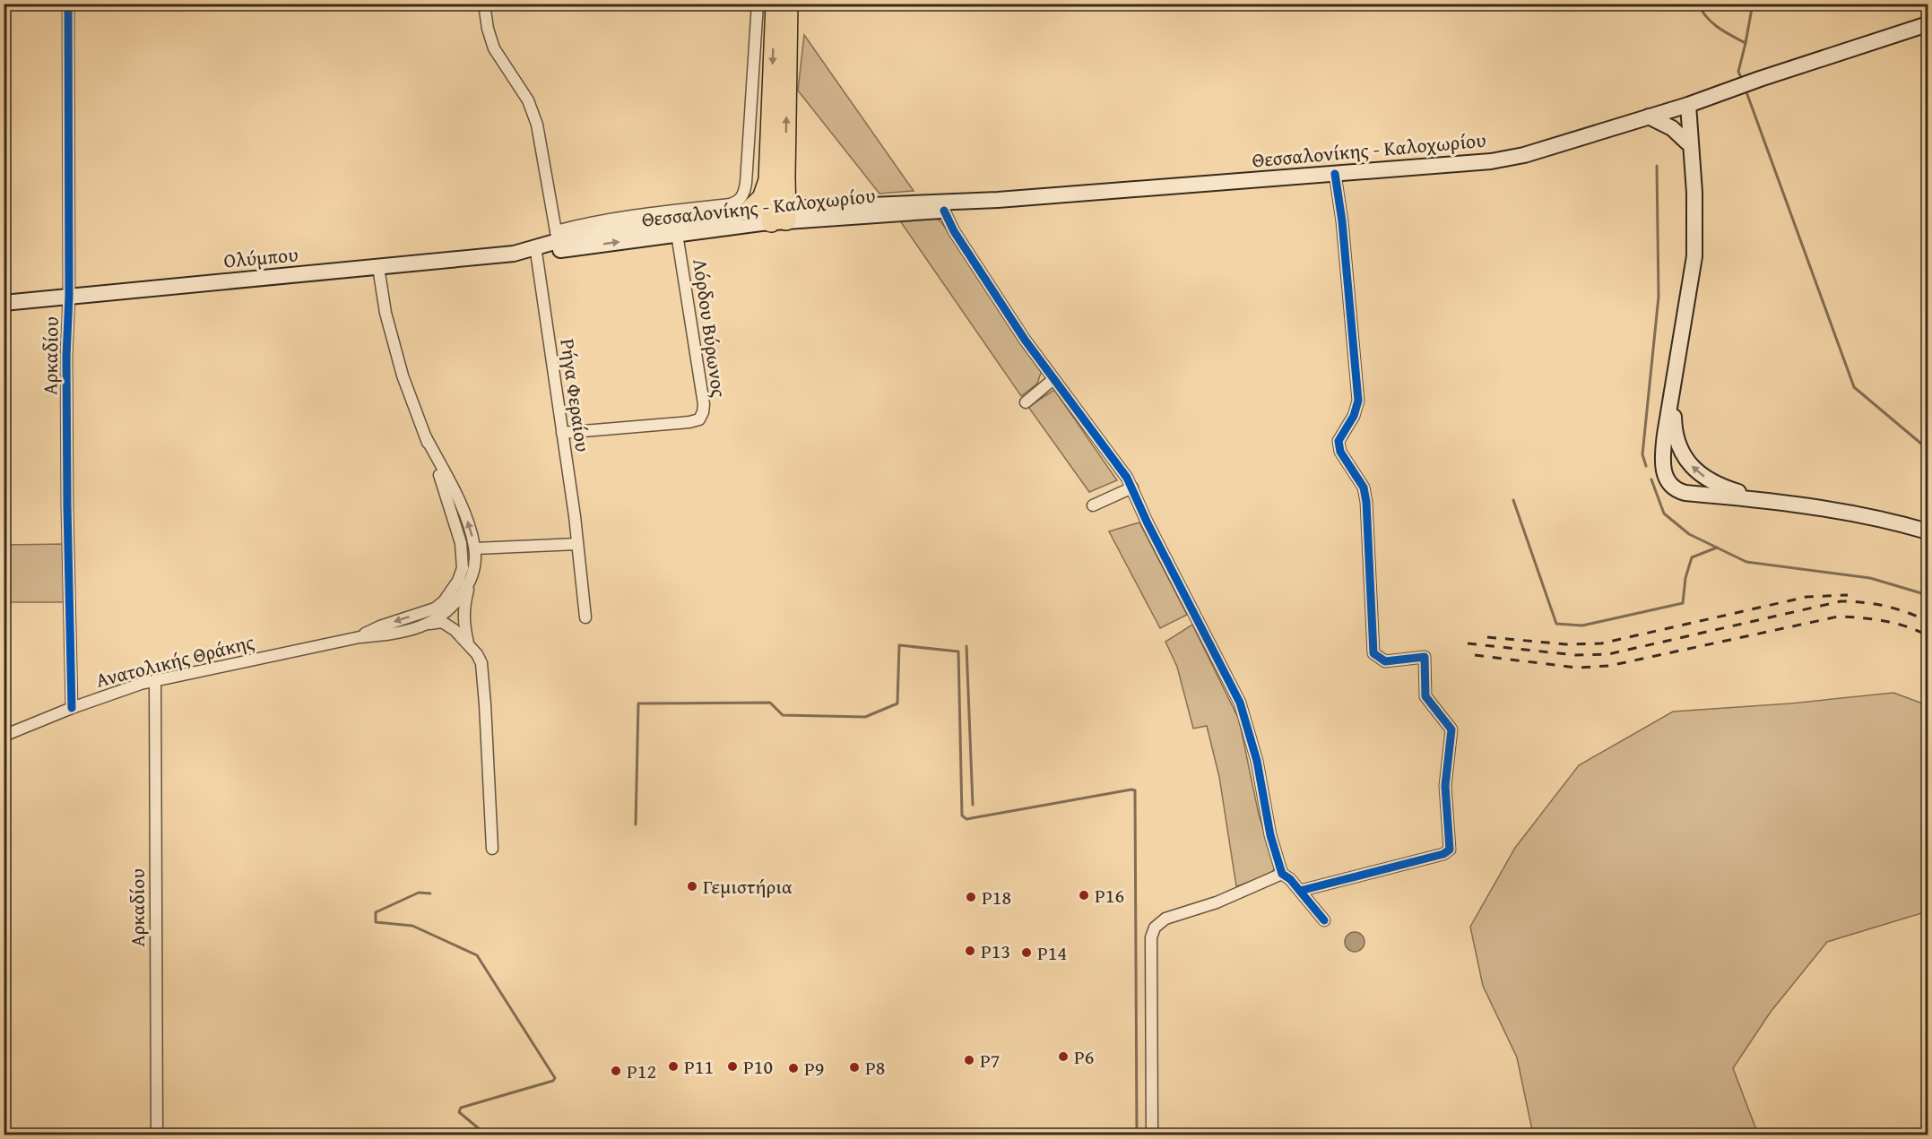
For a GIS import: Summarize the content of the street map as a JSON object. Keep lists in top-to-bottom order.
{
  "streets": {
    "main road": ["Θεσσαλονίκης - Καλοχωρίου", "Ολύμπου"],
    "street": [
      "Λόρδου Βύρωνος",
      "Αρκαδίου",
      "Ρήγα Φεραίου",
      "Ανατολικής Θράκης"
    ]
  },
  "crossings": [
    ["Θεσσαλονίκης - Καλοχωρίου", "Ολύμπου"],
    ["Θεσσαλονίκης - Καλοχωρίου", "Λόρδου Βύρωνος"],
    ["Ολύμπου", "Αρκαδίου"],
    ["Ολύμπου", "Ρήγα Φεραίου"],
    ["Ολύμπου", "Ανατολικής Θράκης"],
    ["Λόρδου Βύρωνος", "Ρήγα Φεραίου"],
    ["Αρκαδίου", "Ανατολικής Θράκης"]
  ],
  "places": [
    "Γεμιστήρια",
    "P16",
    "P18",
    "P13",
    "P14",
    "P6",
    "P7",
    "P11",
    "P10",
    "P8",
    "P9",
    "P12"
  ]
}
